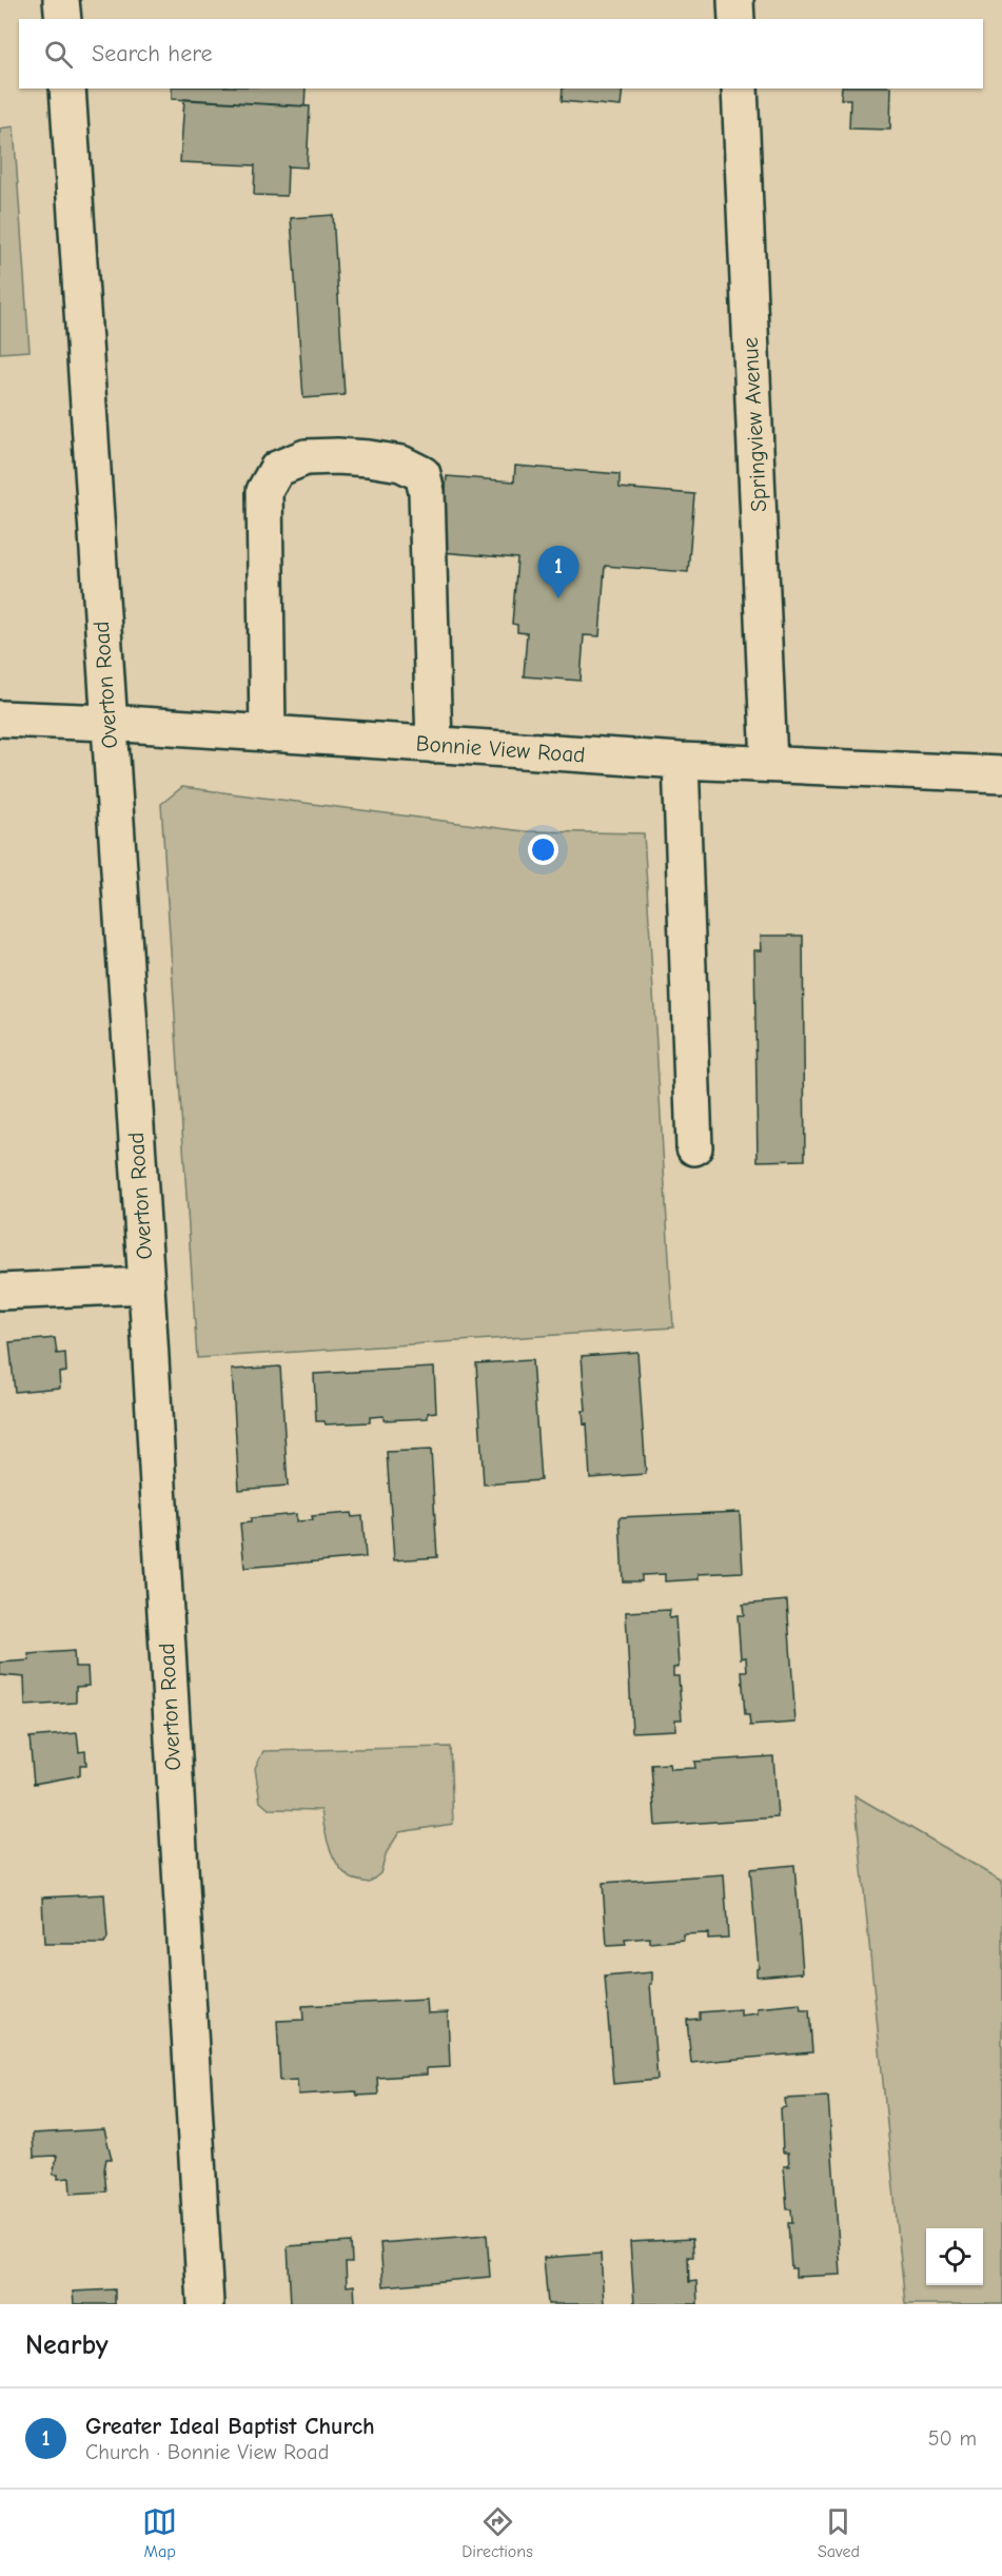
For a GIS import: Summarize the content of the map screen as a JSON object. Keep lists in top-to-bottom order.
{
  "streets": {
    "street": ["Springview Avenue", "Overton Road", "Bonnie View Road"]
  },
  "crossings": [
    ["Springview Avenue", "Bonnie View Road"],
    ["Overton Road", "Bonnie View Road"]
  ],
  "page": {
    "search": "Search here",
    "pins": "1",
    "heading": "Nearby",
    "list": [
      {
        "mark": "1",
        "name": "Greater Ideal Baptist Church",
        "note": "Church · Bonnie View Road",
        "value": "50 m"
      }
    ],
    "nav": ["Map", "Directions", "Saved"]
  }
}
